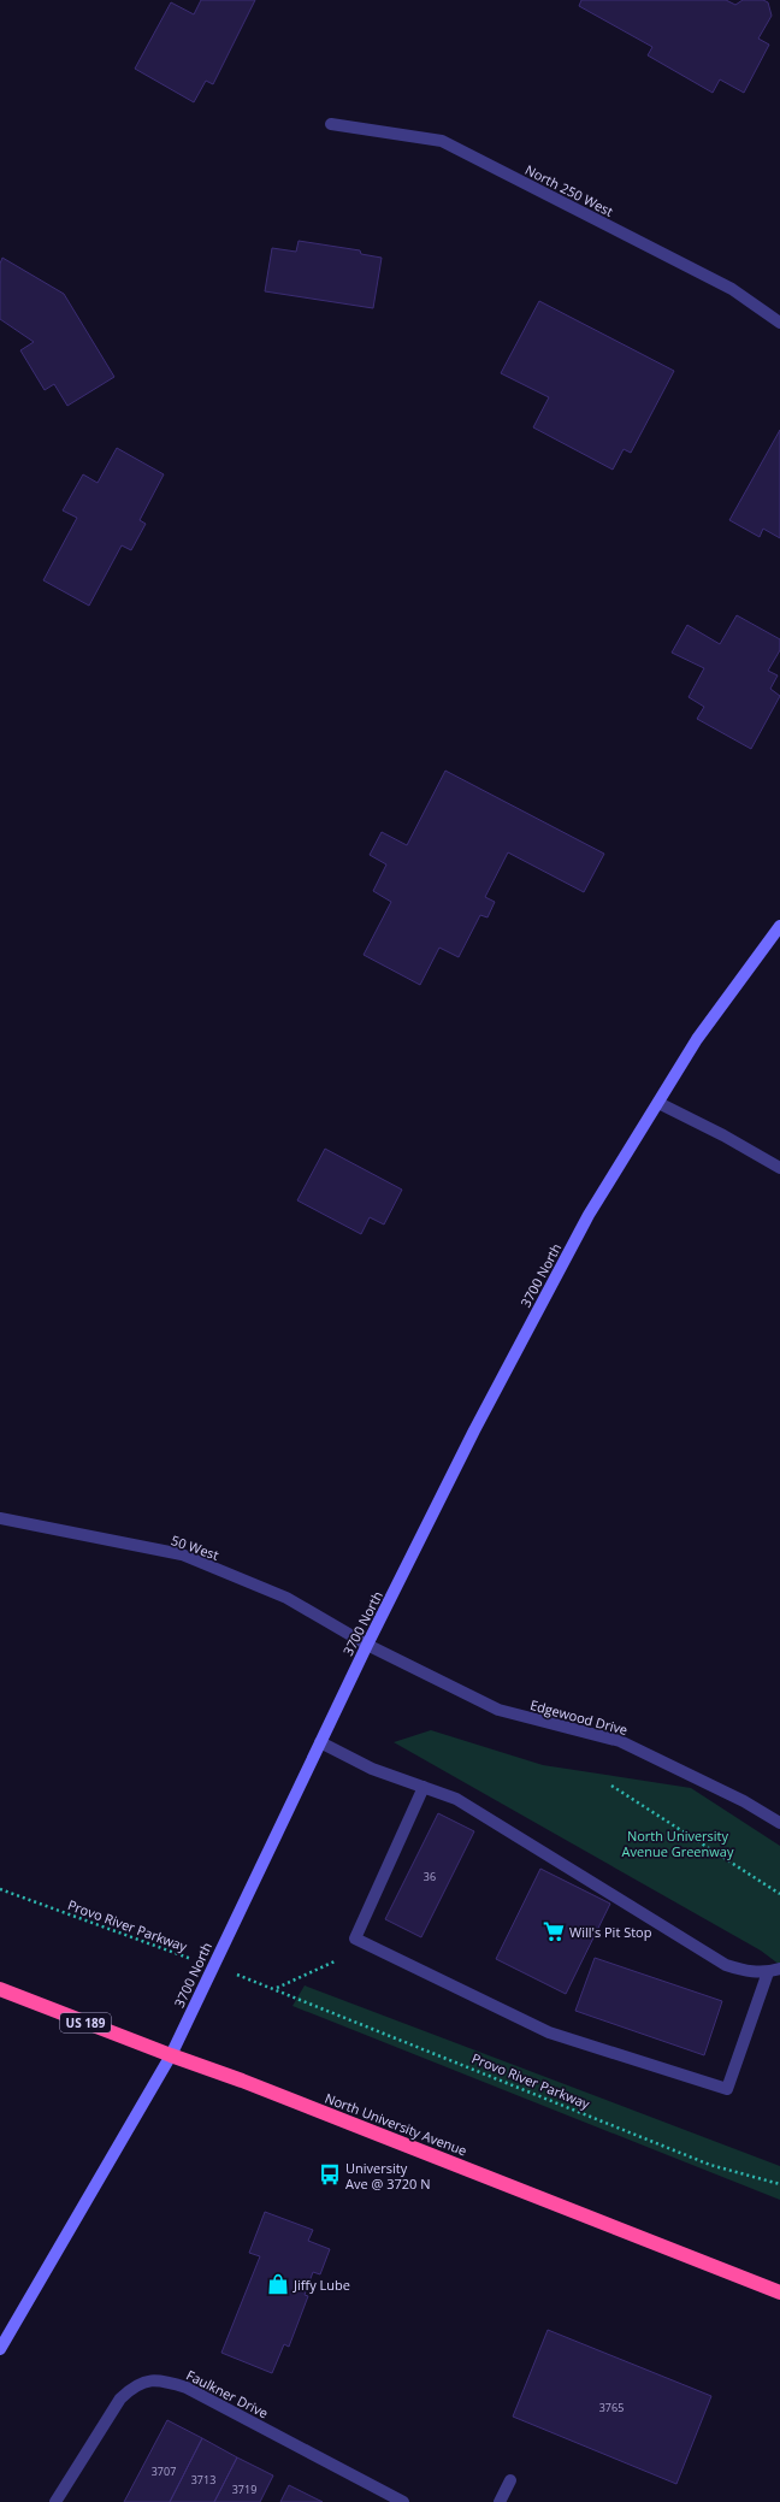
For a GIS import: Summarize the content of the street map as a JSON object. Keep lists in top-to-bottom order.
{
  "streets": {
    "highway": ["US 189", "North University Avenue"],
    "main road": ["3700 North"],
    "street": [
      "North 250 West",
      "50 West",
      "Edgewood Drive",
      "Faulkner Drive"
    ],
    "path": ["Provo River Parkway"]
  },
  "crossings": [
    ["3700 North", "50 West"],
    ["3700 North", "Edgewood Drive"],
    ["3700 North", "Provo River Parkway"],
    ["3700 North", "North University Avenue"],
    ["50 West", "Edgewood Drive"]
  ],
  "parks": ["North University Avenue Greenway"],
  "places": {
    "supermarket": ["Will's Pit Stop"],
    "bus stop": ["University Ave @ 3720 N"],
    "shop": ["Jiffy Lube"]
  },
  "house_numbers": [
    "36",
    "3765",
    "3707",
    "3713",
    "3719"
  ]
}
